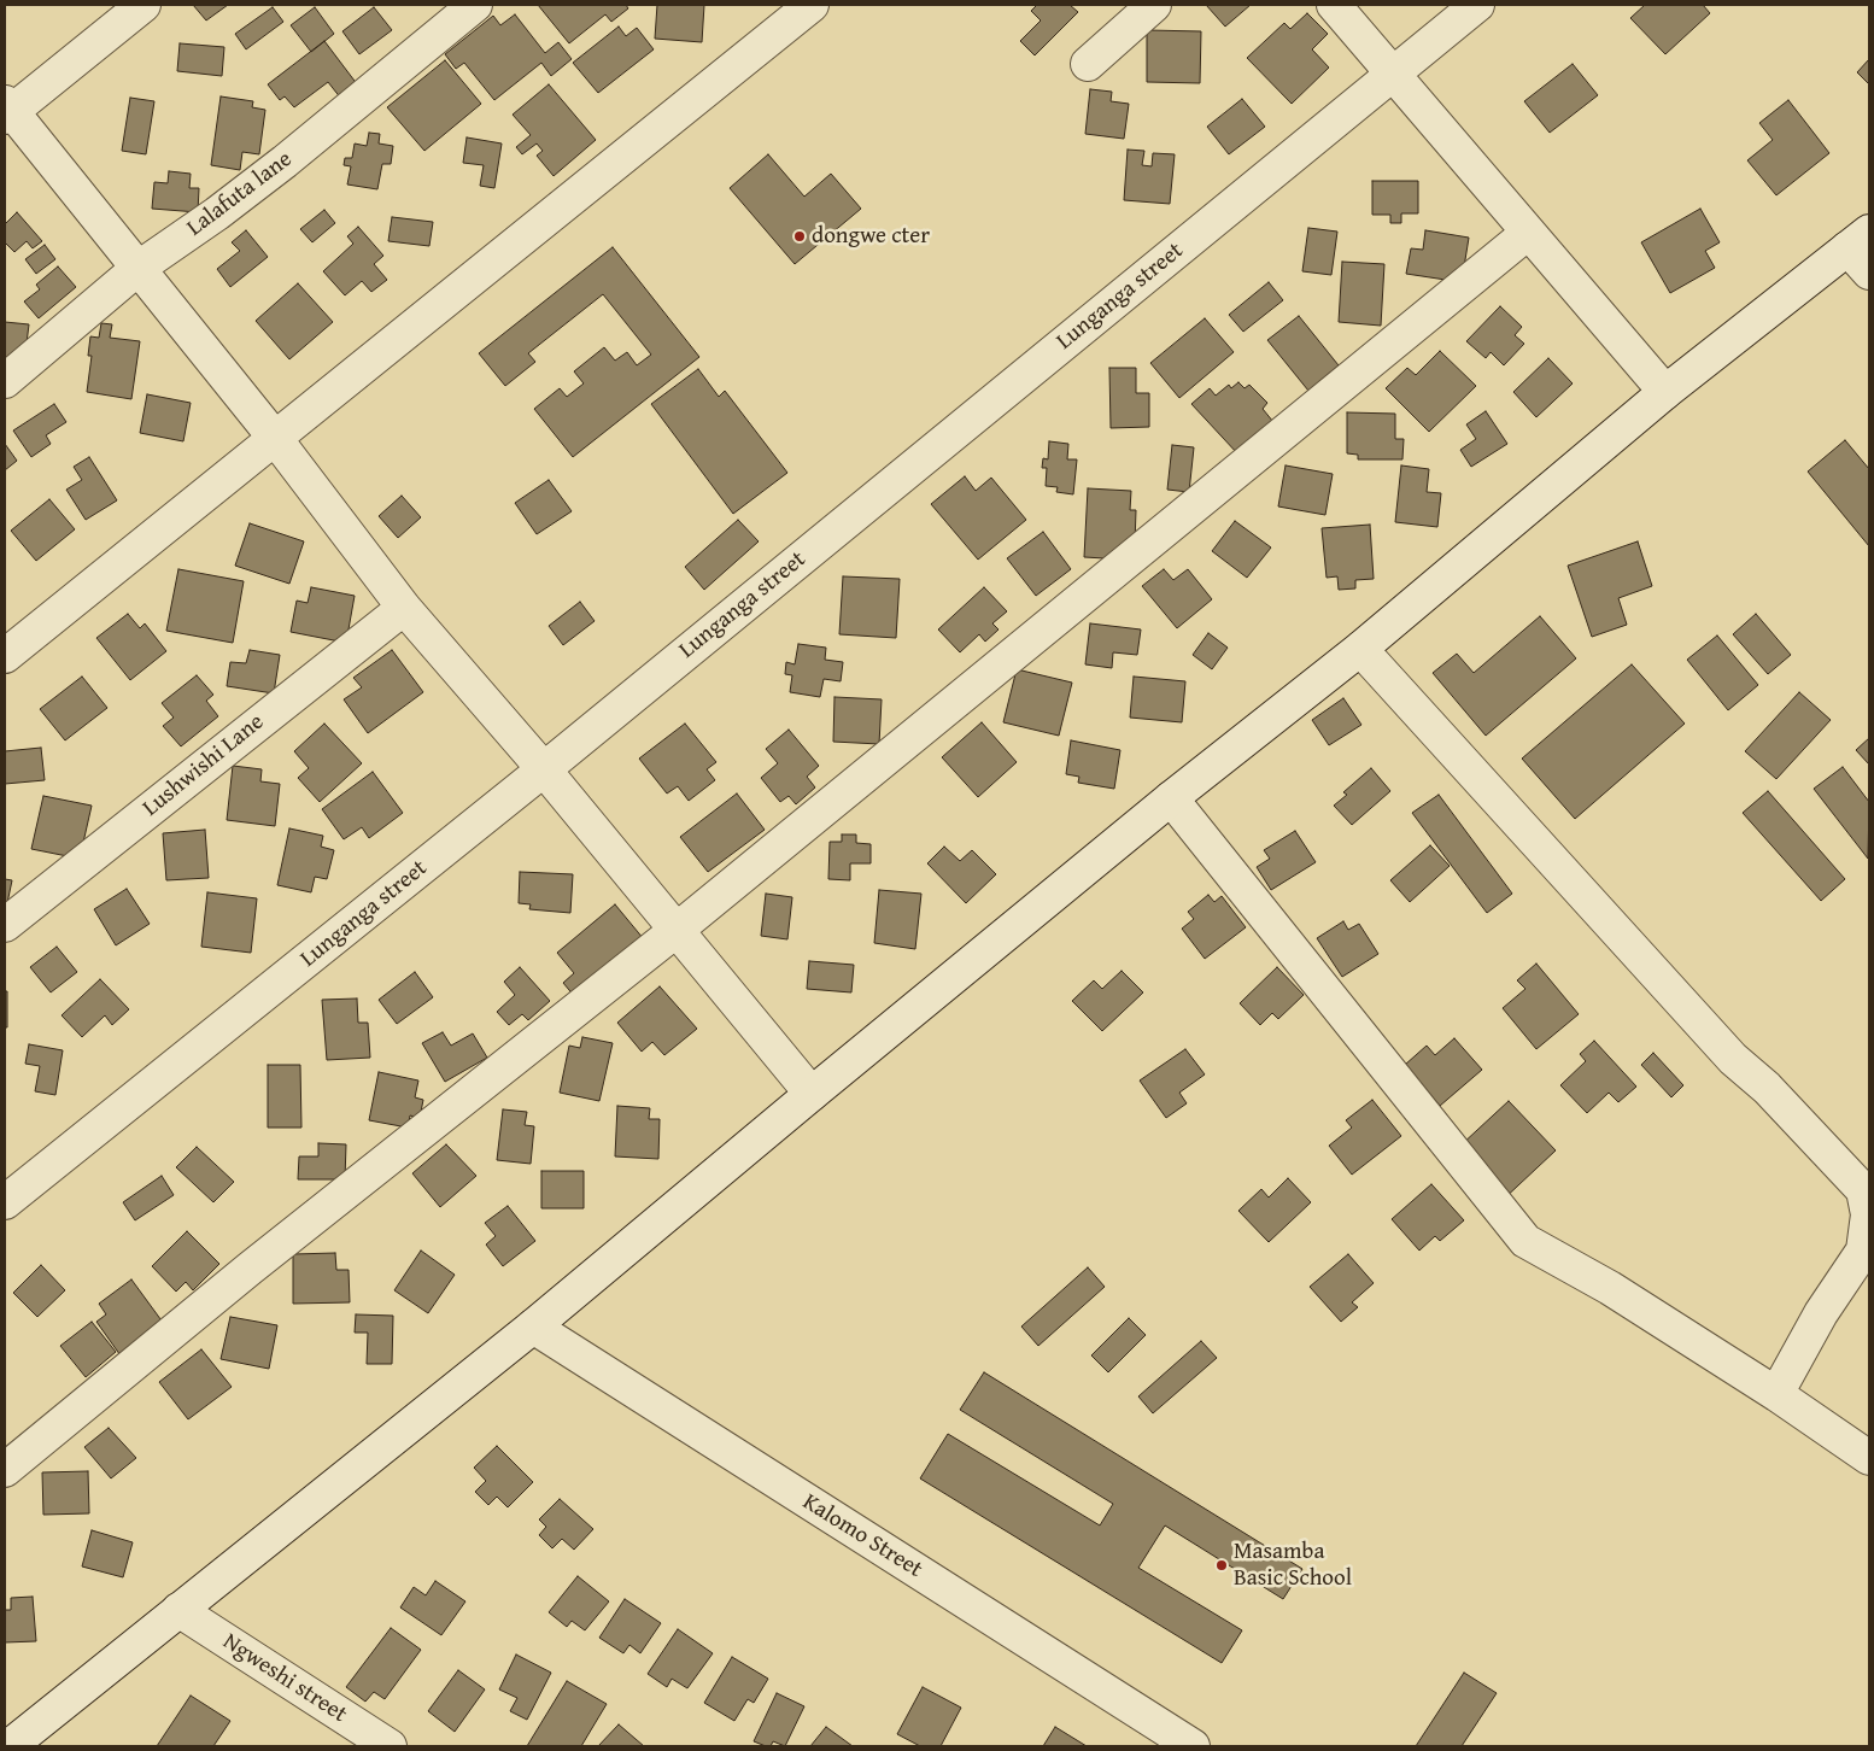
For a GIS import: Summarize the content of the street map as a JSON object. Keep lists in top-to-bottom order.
{
  "streets": {
    "street": [
      "Lalafuta lane",
      "Lunganga street",
      "Lushwishi Lane",
      "Kalomo Street",
      "Ngweshi street"
    ]
  },
  "places": ["dongwe cter", "Masamba Basic School"]
}
